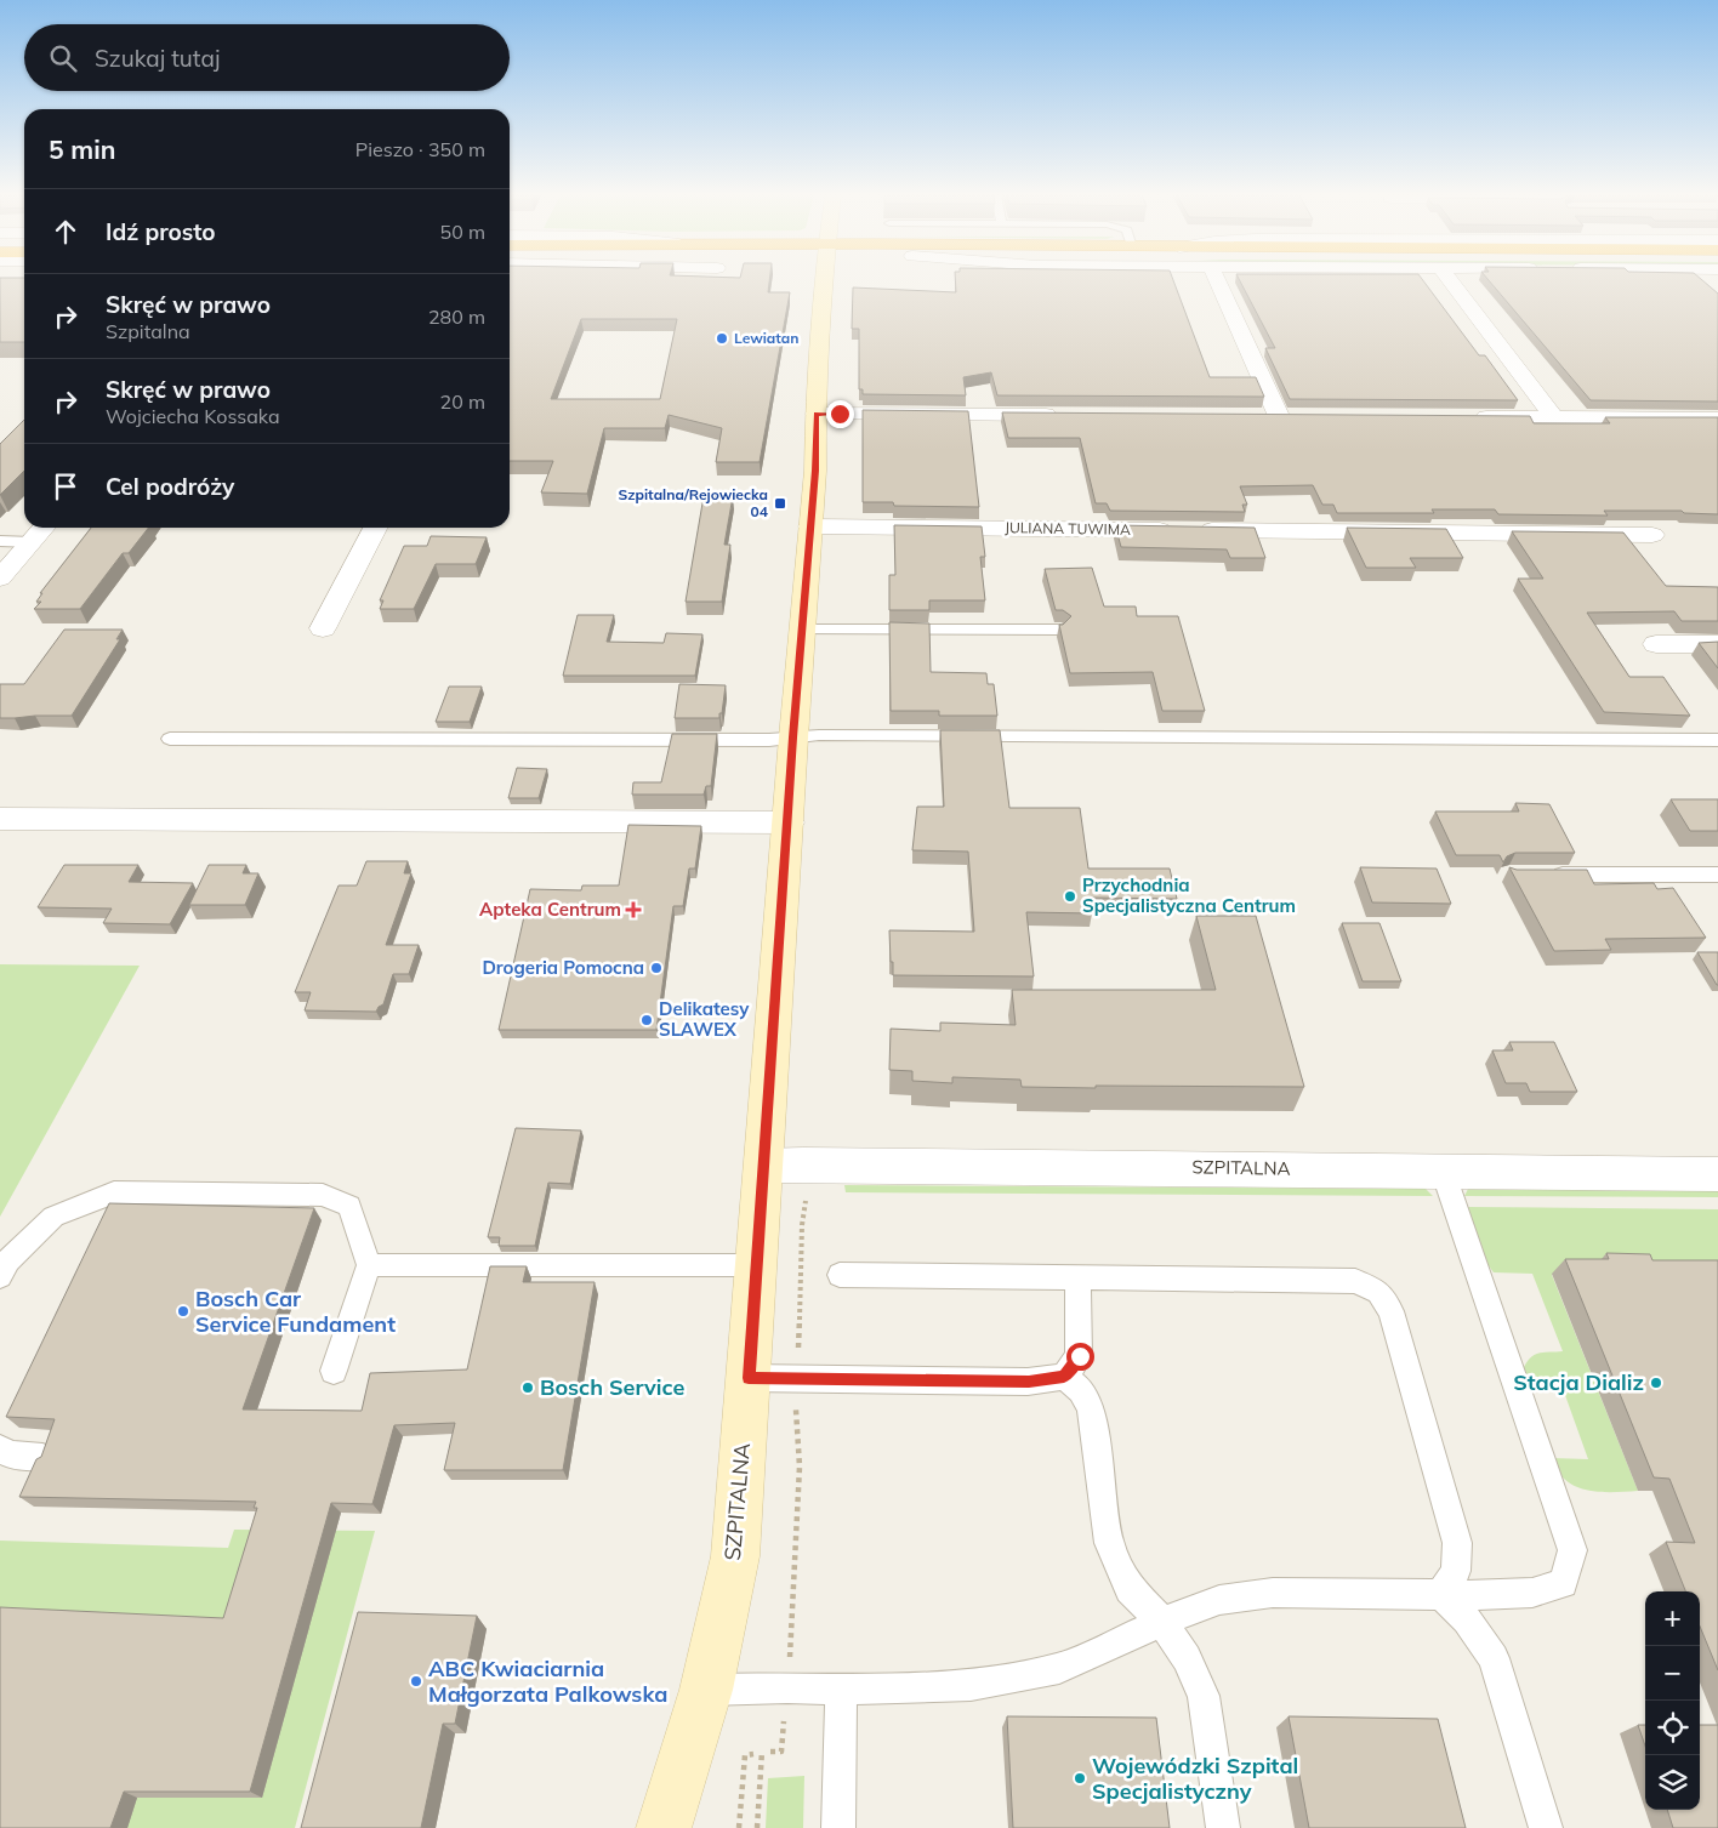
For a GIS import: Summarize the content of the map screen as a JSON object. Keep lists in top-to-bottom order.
{
  "streets": {
    "street": ["JULIANA TUWIMA", "SZPITALNA"]
  },
  "crossings": [
    ["JULIANA TUWIMA", "SZPITALNA"]
  ],
  "places": {
    "other": [
      "Lewiatan",
      "Przychodnia Specjalistyczna Centrum",
      "Drogeria Pomocna",
      "Delikatesy SLAWEX",
      "Bosch Car Service Fundament",
      "Stacja Dializ",
      "Bosch Service",
      "ABC Kwiaciarnia Małgorzata Palkowska",
      "Wojewódzki Szpital Specjalistyczny"
    ],
    "transit": ["Szpitalna/Rejowiecka 04"],
    "health": ["Apteka Centrum"]
  },
  "page": {
    "search": "Szukaj tutaj",
    "heading": ["5 min", "Pieszo · 350 m"],
    "list": [
      ["Idź prosto", "50 m"],
      ["Skręć w prawo", "Szpitalna", "280 m"],
      ["Skręć w prawo", "Wojciecha Kossaka", "20 m"],
      "Cel podróży"
    ],
    "map_buttons": ["+", "−"]
  }
}
